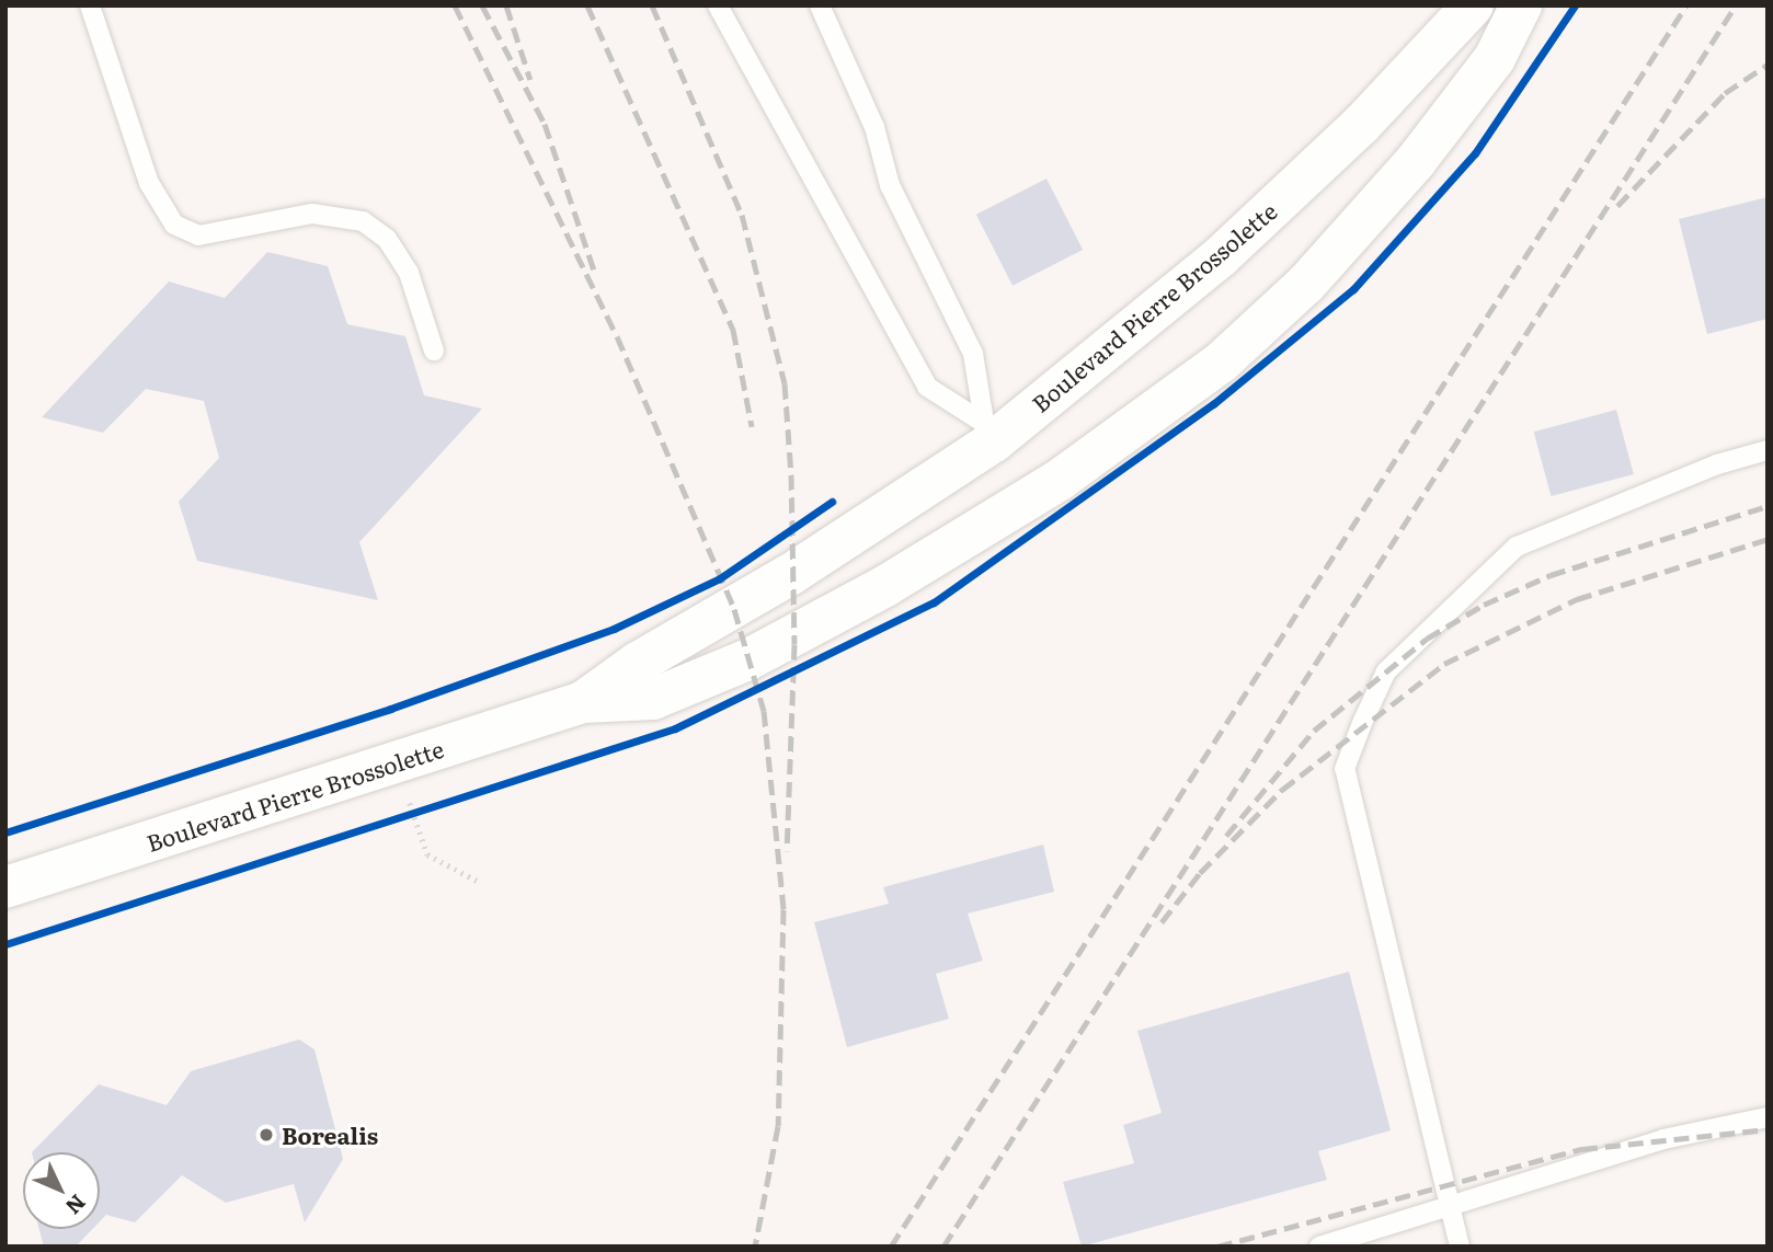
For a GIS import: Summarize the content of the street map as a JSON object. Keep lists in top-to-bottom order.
{
  "streets": {
    "main road": ["Boulevard Pierre Brossolette"]
  },
  "places": ["Borealis"],
  "north": "bottom right"
}
